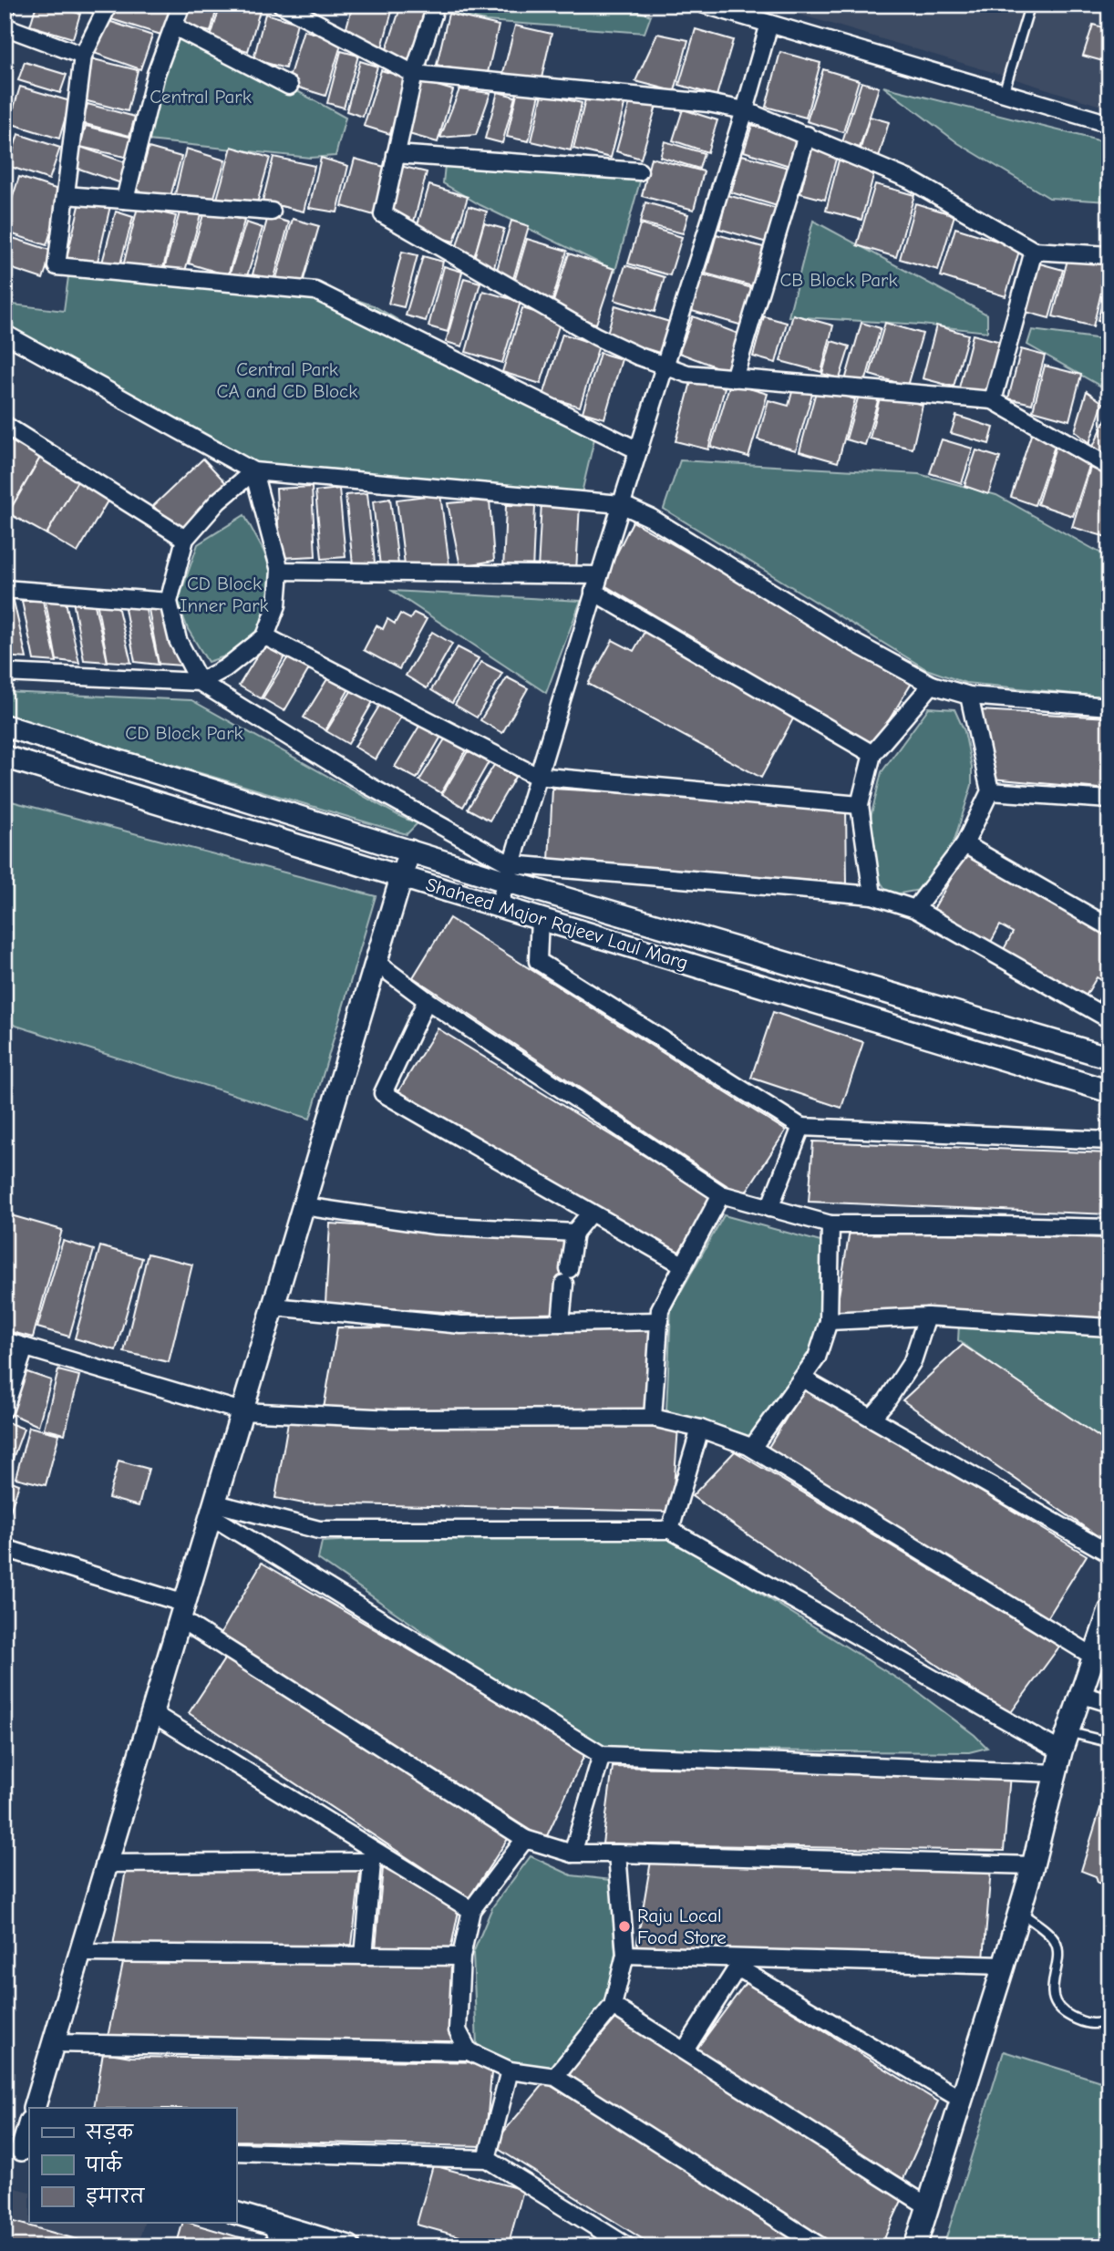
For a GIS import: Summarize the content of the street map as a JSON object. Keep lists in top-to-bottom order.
{
  "streets": {
    "street": ["Shaheed Major Rajeev Laul Marg"]
  },
  "parks": [
    "Central Park",
    "CB Block Park",
    "Central Park CA and CD Block",
    "CD Block Inner Park",
    "CD Block Park"
  ],
  "places": ["Raju Local Food Store"],
  "legend": ["सड़क", "पार्क", "इमारत"]
}
